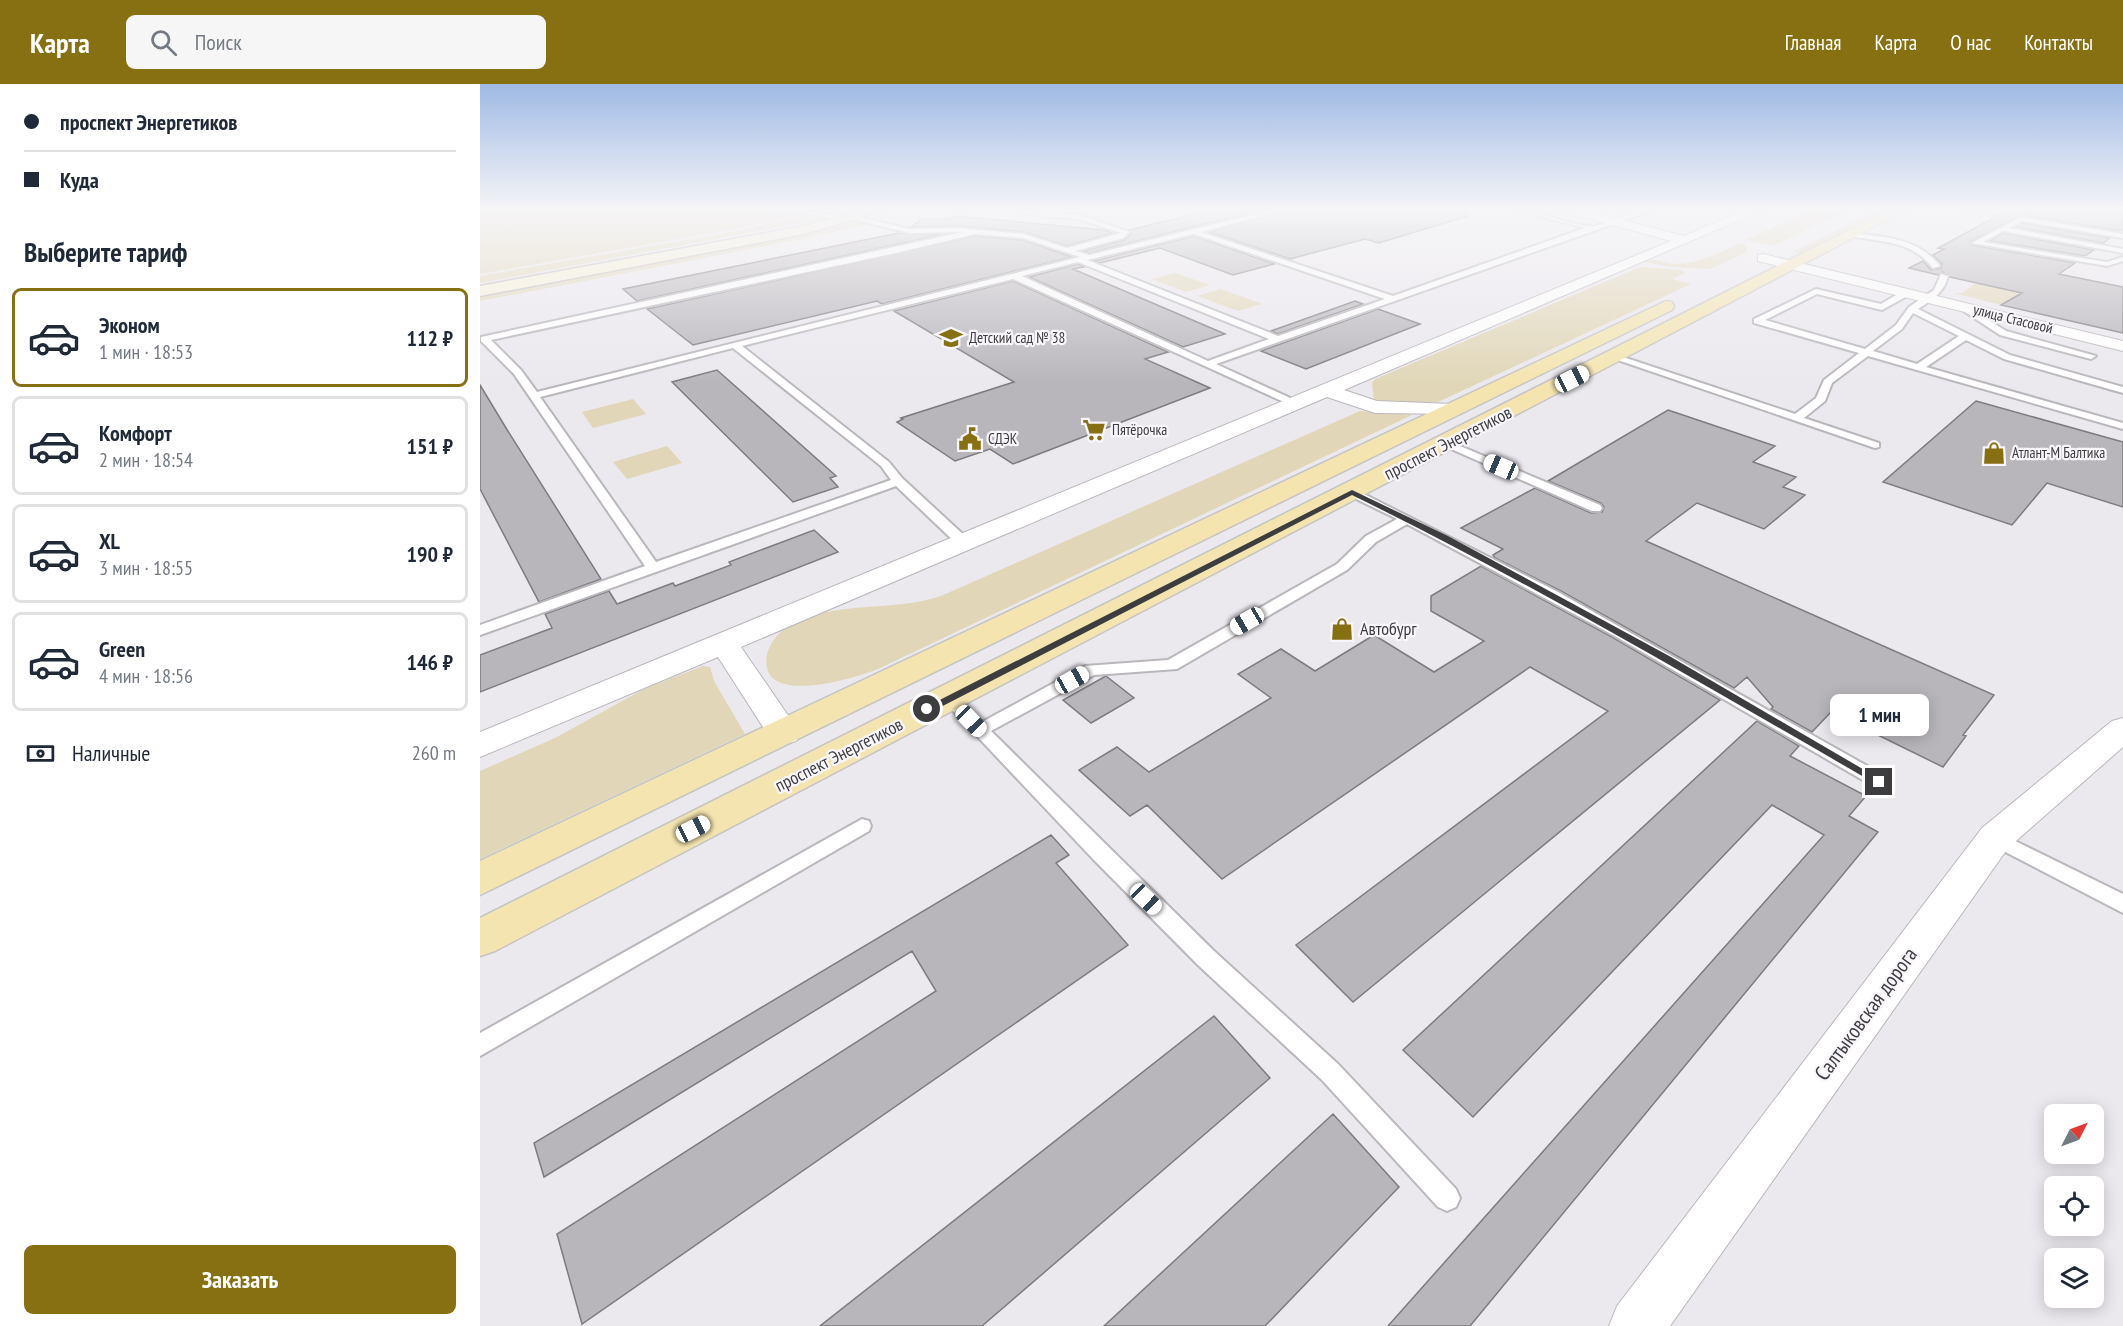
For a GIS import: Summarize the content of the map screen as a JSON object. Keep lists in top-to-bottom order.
{
  "streets": {
    "main road": ["проспект Энергетиков"],
    "street": ["улица Стасовой", "Салтыковская дорога"]
  },
  "places": {
    "school or university": ["Детский сад № 38"],
    "supermarket": ["Пятёрочка"],
    "public building": ["СДЭК"],
    "shop": ["Атлант-М Балтика", "Автобург"]
  },
  "north": "top right",
  "page": {
    "header": "Карта",
    "search": "Поиск",
    "nav": [
      "Главная",
      "Карта",
      "О нас",
      "Контакты"
    ],
    "banner": ["проспект Энергетиков", "Куда"],
    "heading": "Выберите тариф",
    "list": [
      {
        "name": "Эконом",
        "note": "1 мин · 18:53",
        "value": "112 ₽"
      },
      {
        "name": "Комфорт",
        "note": "2 мин · 18:54",
        "value": "151 ₽"
      },
      {
        "name": "XL",
        "note": "3 мин · 18:55",
        "value": "190 ₽"
      },
      {
        "name": "Green",
        "note": "4 мин · 18:56",
        "value": "146 ₽"
      }
    ],
    "bubble": "1 мин",
    "pay": ["Наличные", "260 m"],
    "buttons": "Заказать"
  }
}
